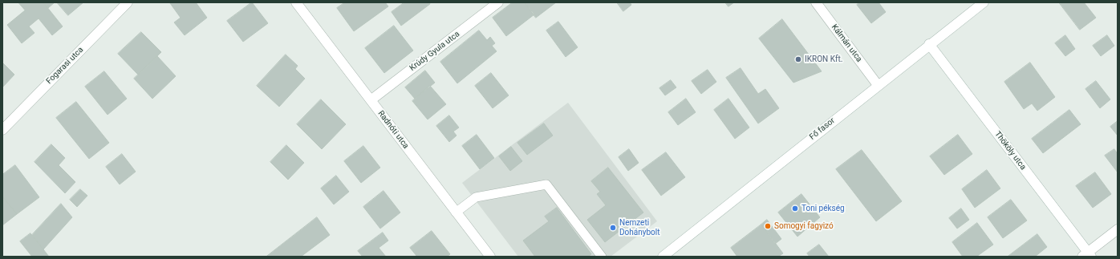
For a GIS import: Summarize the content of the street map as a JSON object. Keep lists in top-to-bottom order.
{
  "streets": {
    "street": [
      "Kálmán utca",
      "Krúdy Gyula utca",
      "Fogarasi utca",
      "Fő fasor",
      "Radnóti utca",
      "Thököly utca"
    ]
  },
  "crossings": [
    ["Kálmán utca", "Fő fasor"],
    ["Krúdy Gyula utca", "Radnóti utca"],
    ["Fő fasor", "Thököly utca"]
  ],
  "places": [
    "IKRON Kft.",
    "Toni pékség",
    "Somogyi fagyizó",
    "Nemzeti Dohánybolt"
  ]
}
